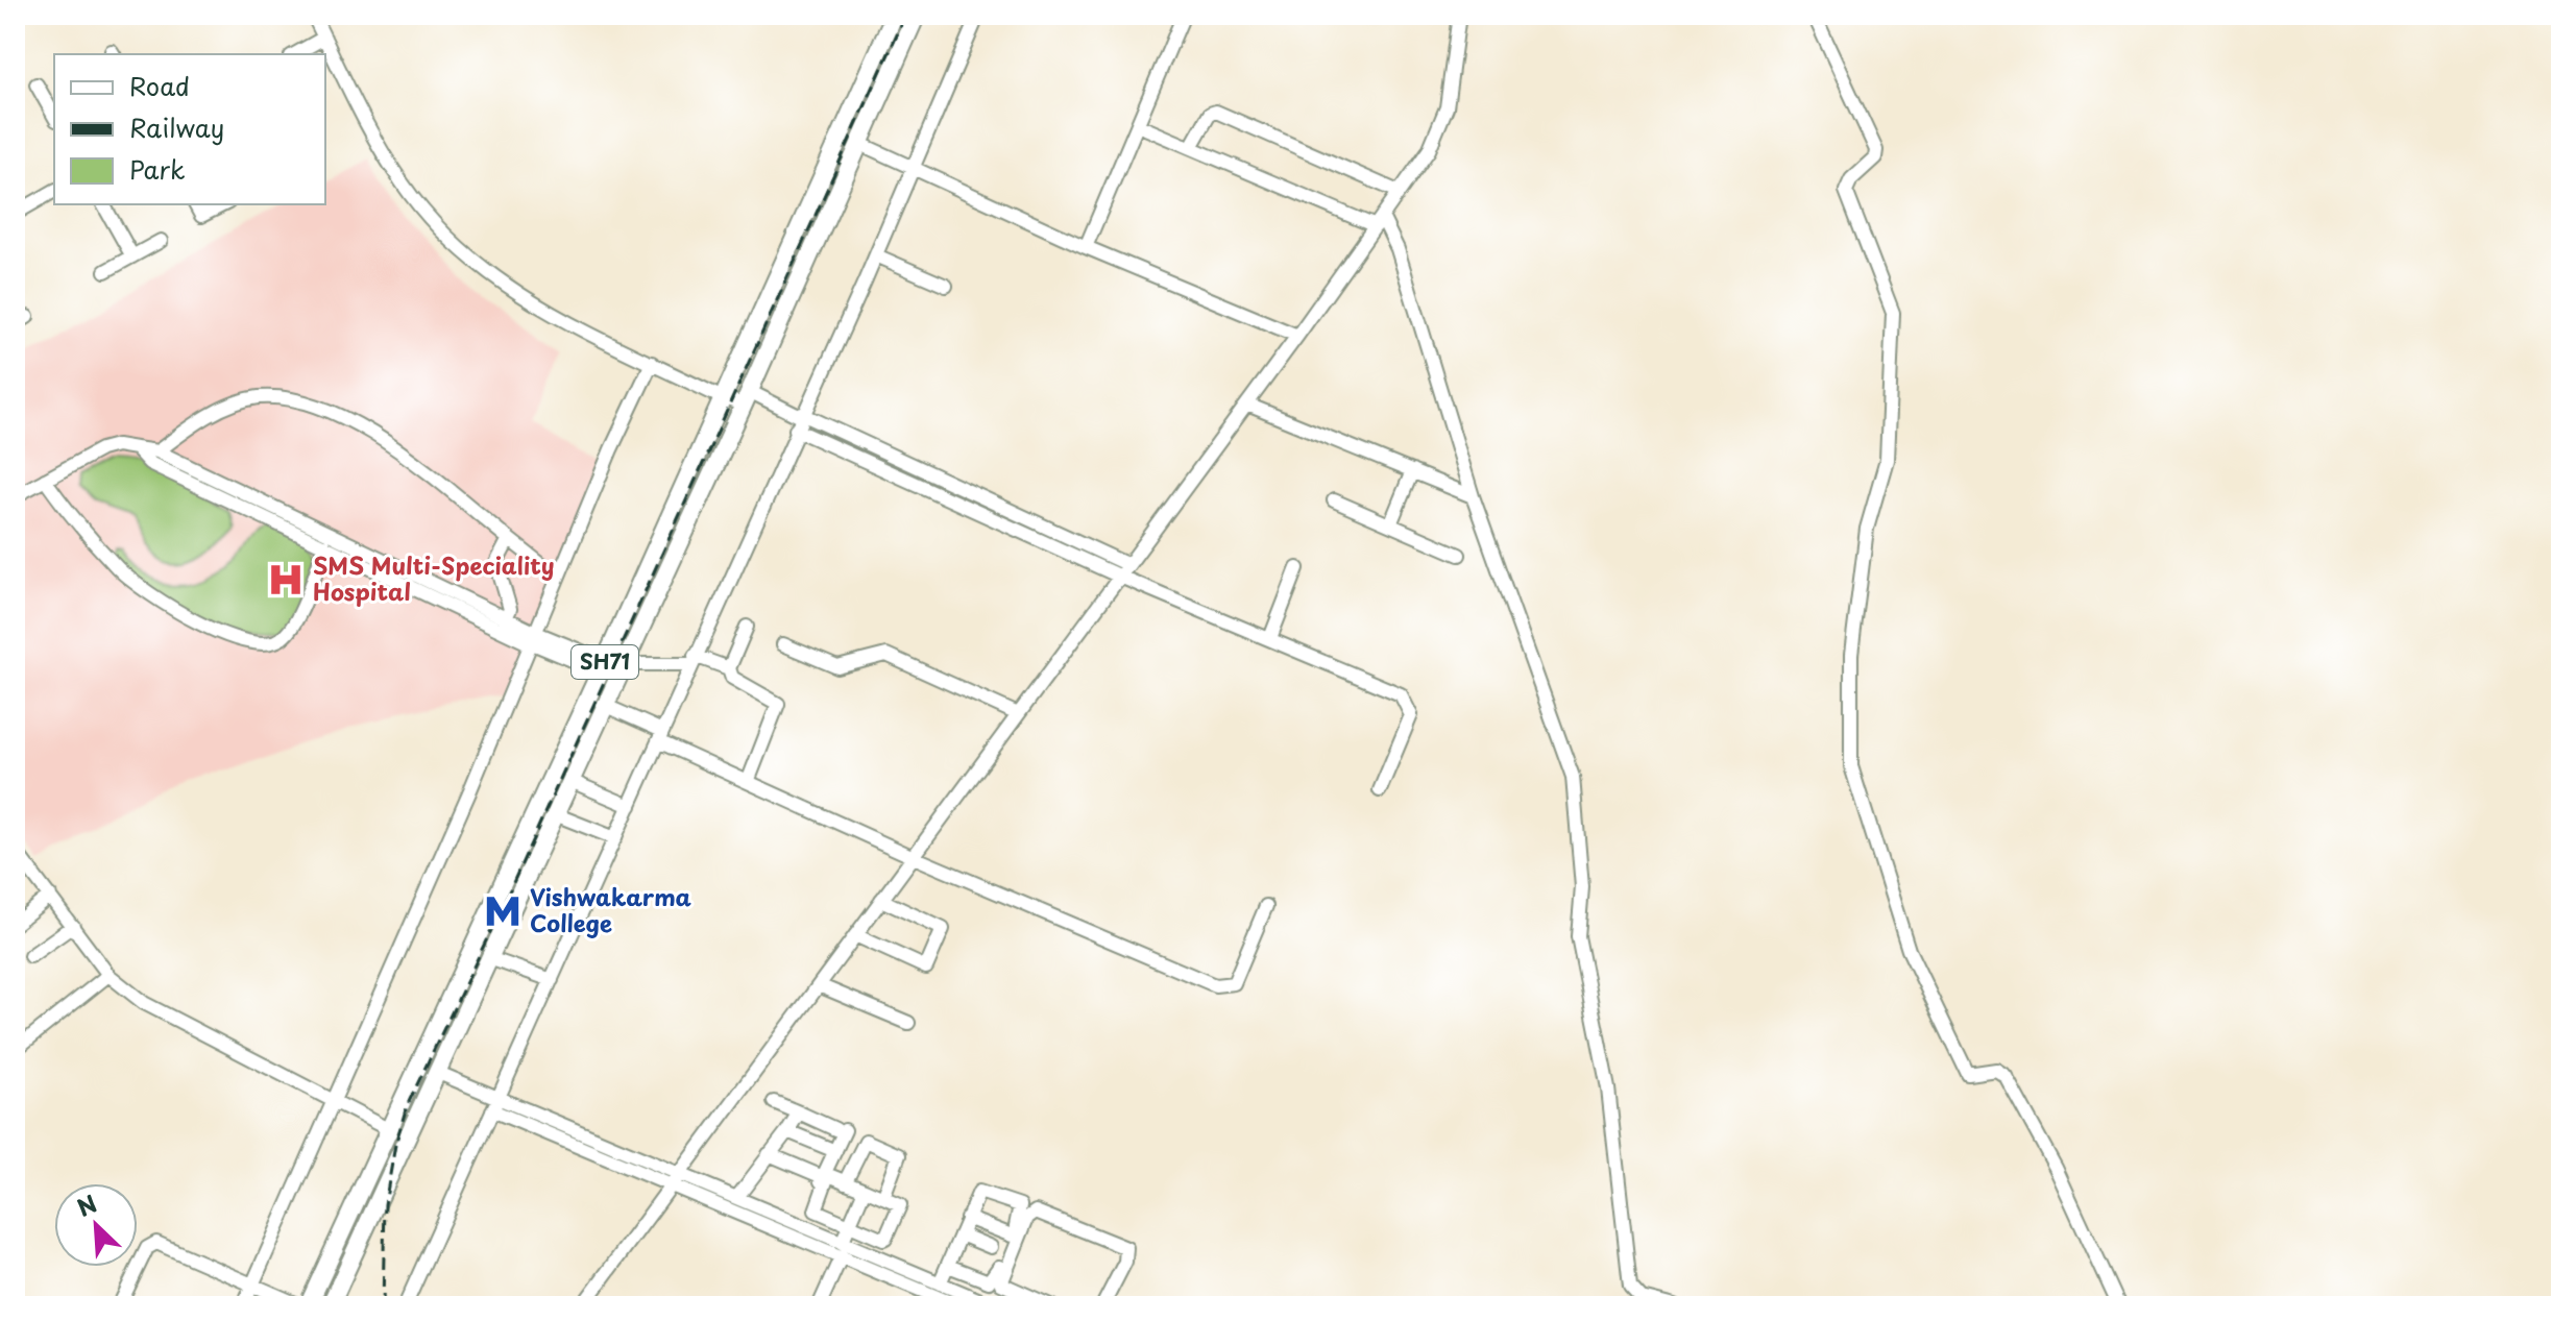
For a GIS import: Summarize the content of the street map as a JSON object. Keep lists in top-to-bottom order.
{
  "streets": {
    "main road": ["SH71"]
  },
  "places": {
    "hospital": ["SMS Multi-Speciality Hospital"],
    "metro station": ["Vishwakarma College"]
  },
  "legend": ["Road", "Railway", "Park"],
  "north": "top left"
}
